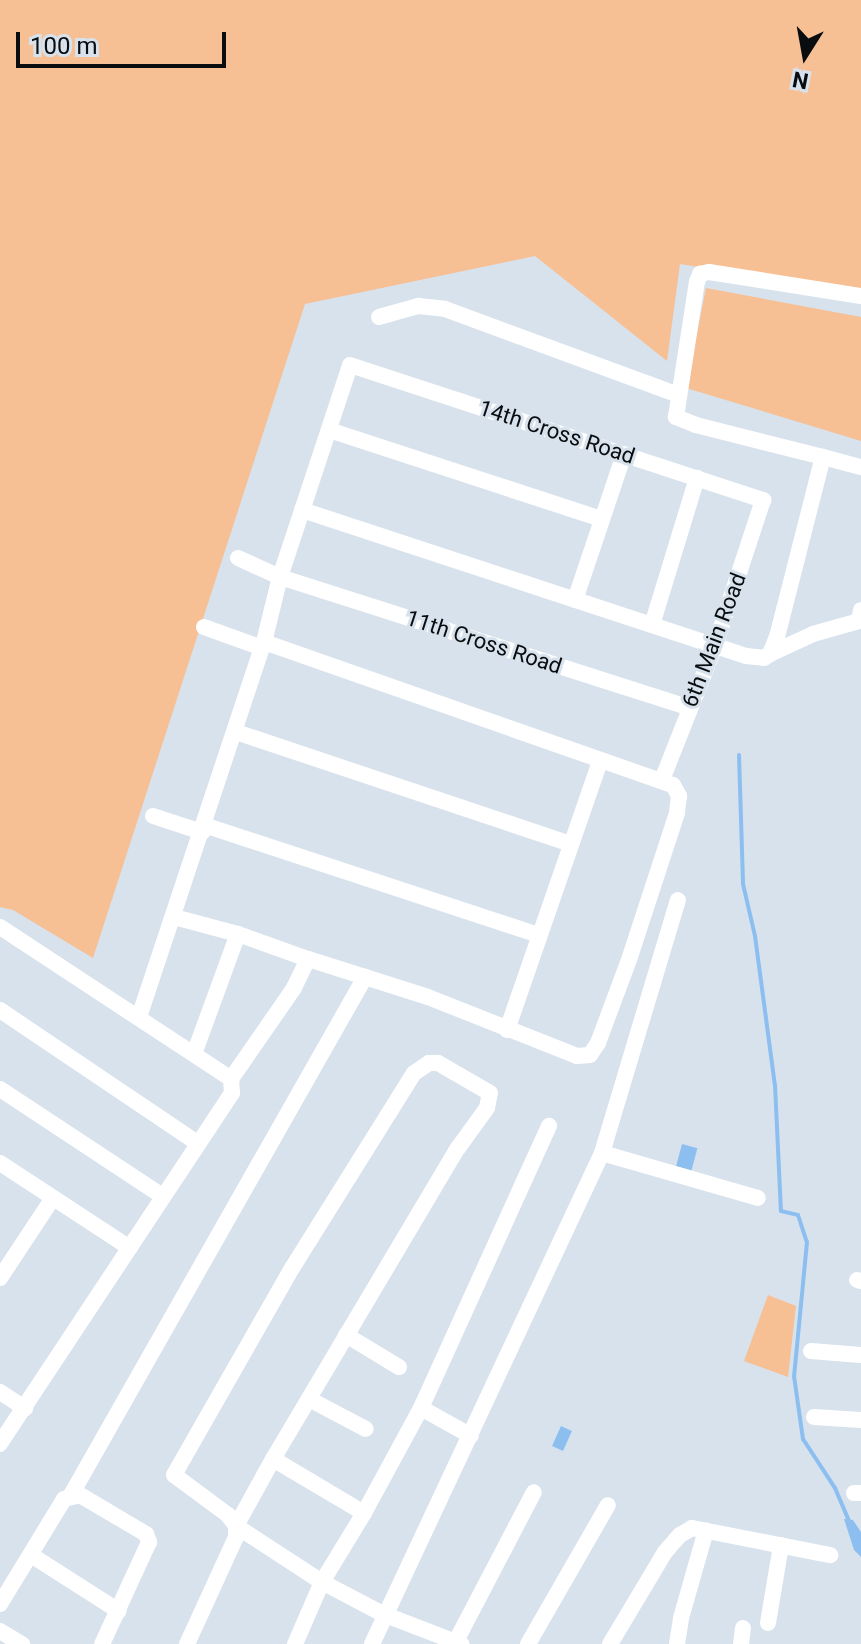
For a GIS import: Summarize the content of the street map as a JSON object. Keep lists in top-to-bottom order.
{
  "streets": {
    "street": ["14th Cross Road", "6th Main Road", "11th Cross Road"]
  },
  "crossings": [
    ["14th Cross Road", "6th Main Road"],
    ["6th Main Road", "11th Cross Road"]
  ],
  "scale_bar": "100 m",
  "north": "bottom"
}
